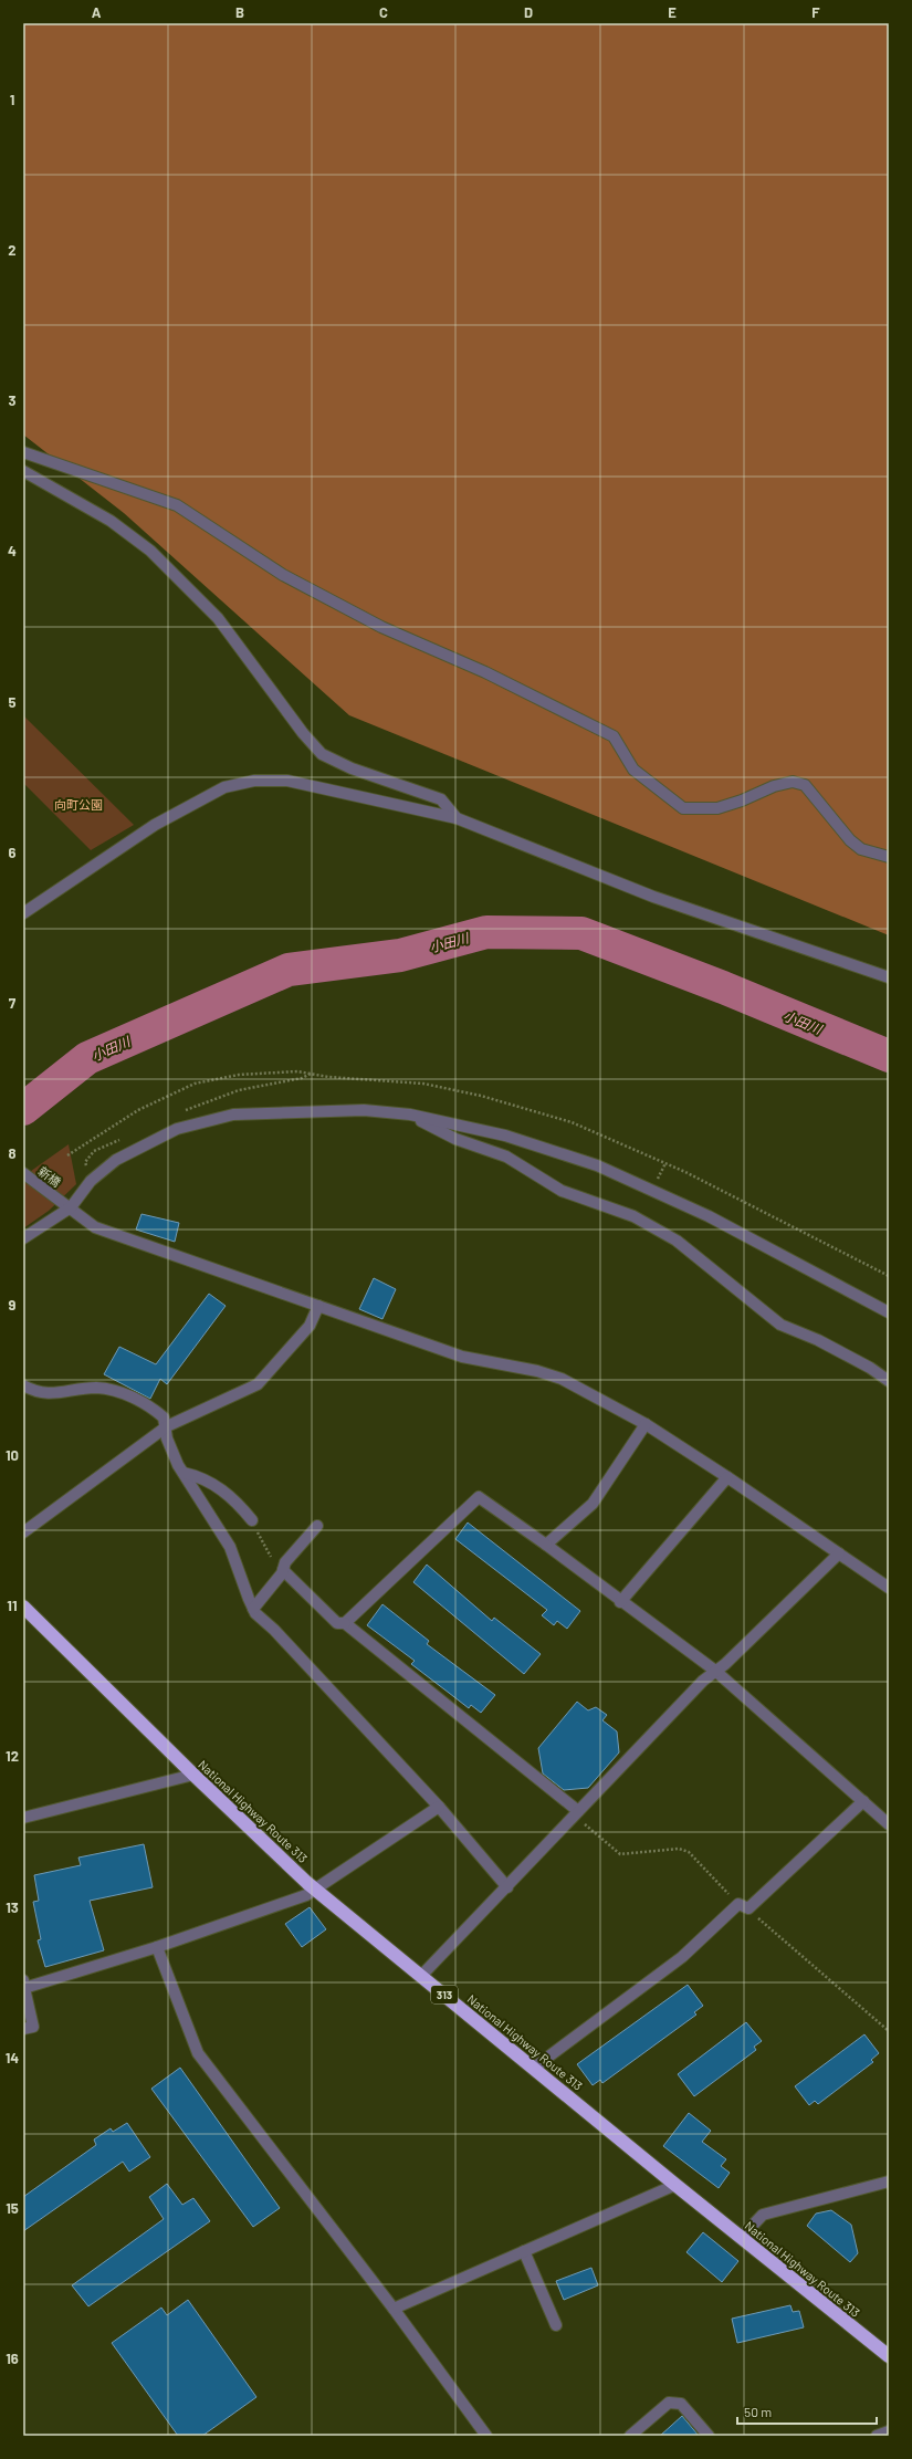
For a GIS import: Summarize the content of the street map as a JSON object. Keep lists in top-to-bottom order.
{
  "streets": {
    "highway": ["National Highway Route 313", "313"],
    "street": ["新橋"]
  },
  "water": ["小田川"],
  "parks": ["向町公園"],
  "scale_bar": "50 m",
  "grid": {
    "columns": [
      "A",
      "B",
      "C",
      "D",
      "E",
      "F"
    ],
    "rows": [
      "1",
      "2",
      "3",
      "4",
      "5",
      "6",
      "7",
      "8",
      "9",
      "10",
      "11",
      "12",
      "13",
      "14",
      "15",
      "16"
    ]
  }
}
